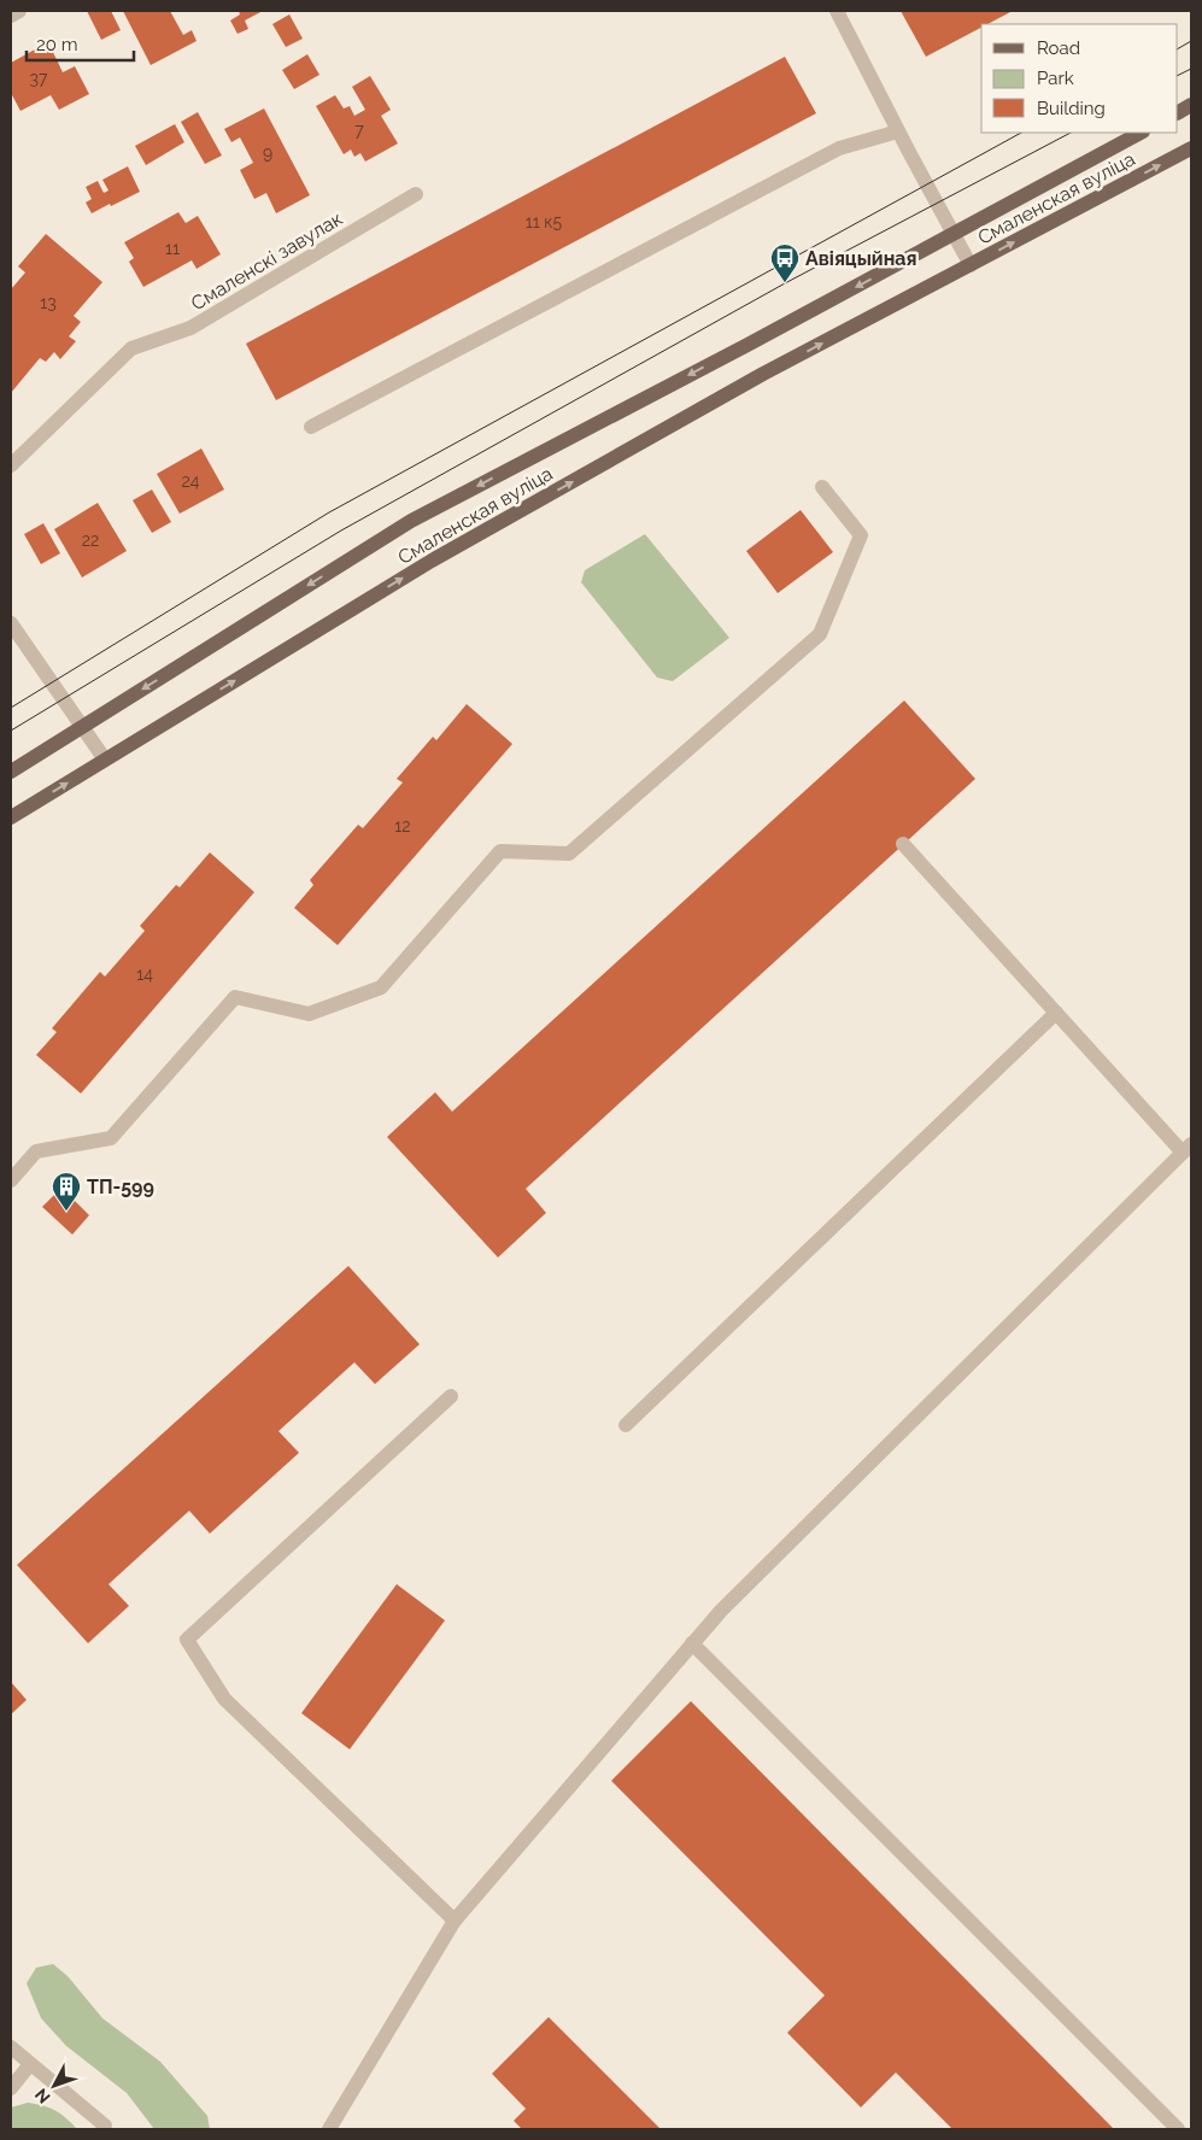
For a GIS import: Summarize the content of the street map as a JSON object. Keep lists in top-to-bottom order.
{
  "streets": {
    "main road": ["Смаленская вуліца"],
    "street": ["Смаленскі завулак"]
  },
  "places": {
    "bus stop": ["Авіяцыйная"],
    "building": ["ТП-599"]
  },
  "house_numbers": [
    "37",
    "7",
    "9",
    "11 к5",
    "11",
    "13",
    "24",
    "22",
    "12",
    "14"
  ],
  "legend": ["Road", "Park", "Building"],
  "scale_bar": "20 m",
  "north": "bottom left"
}
